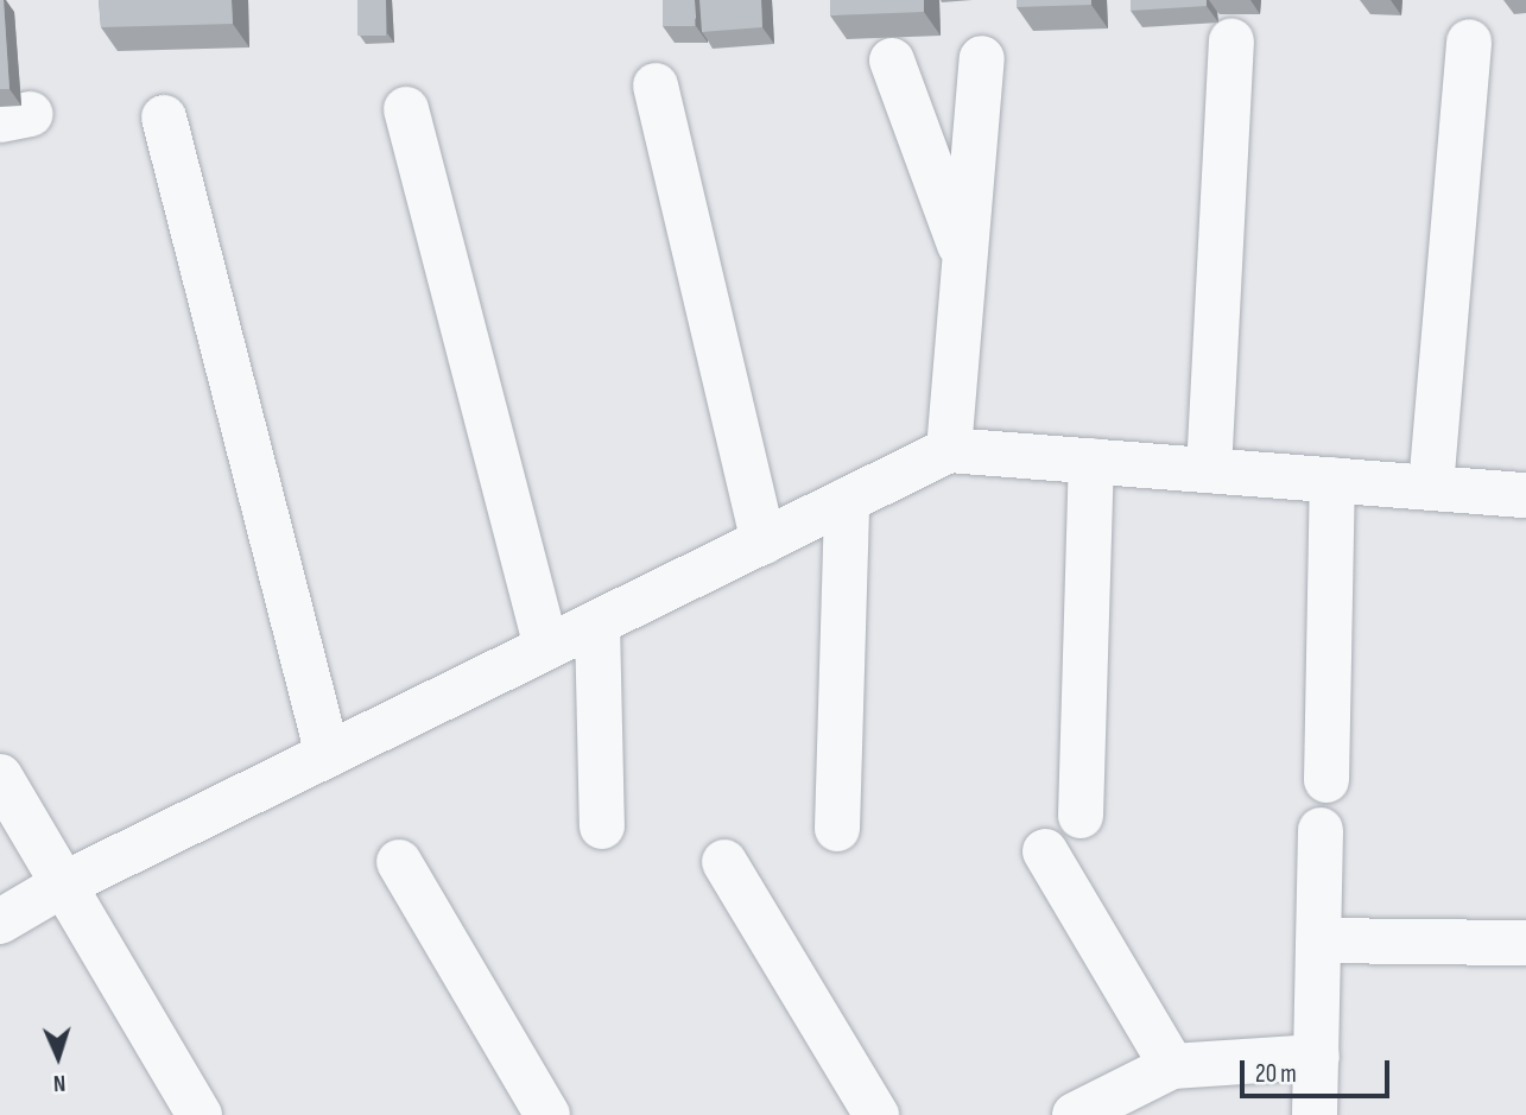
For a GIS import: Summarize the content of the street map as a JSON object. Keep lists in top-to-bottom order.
{
  "scale_bar": "20 m",
  "north": "bottom"
}
